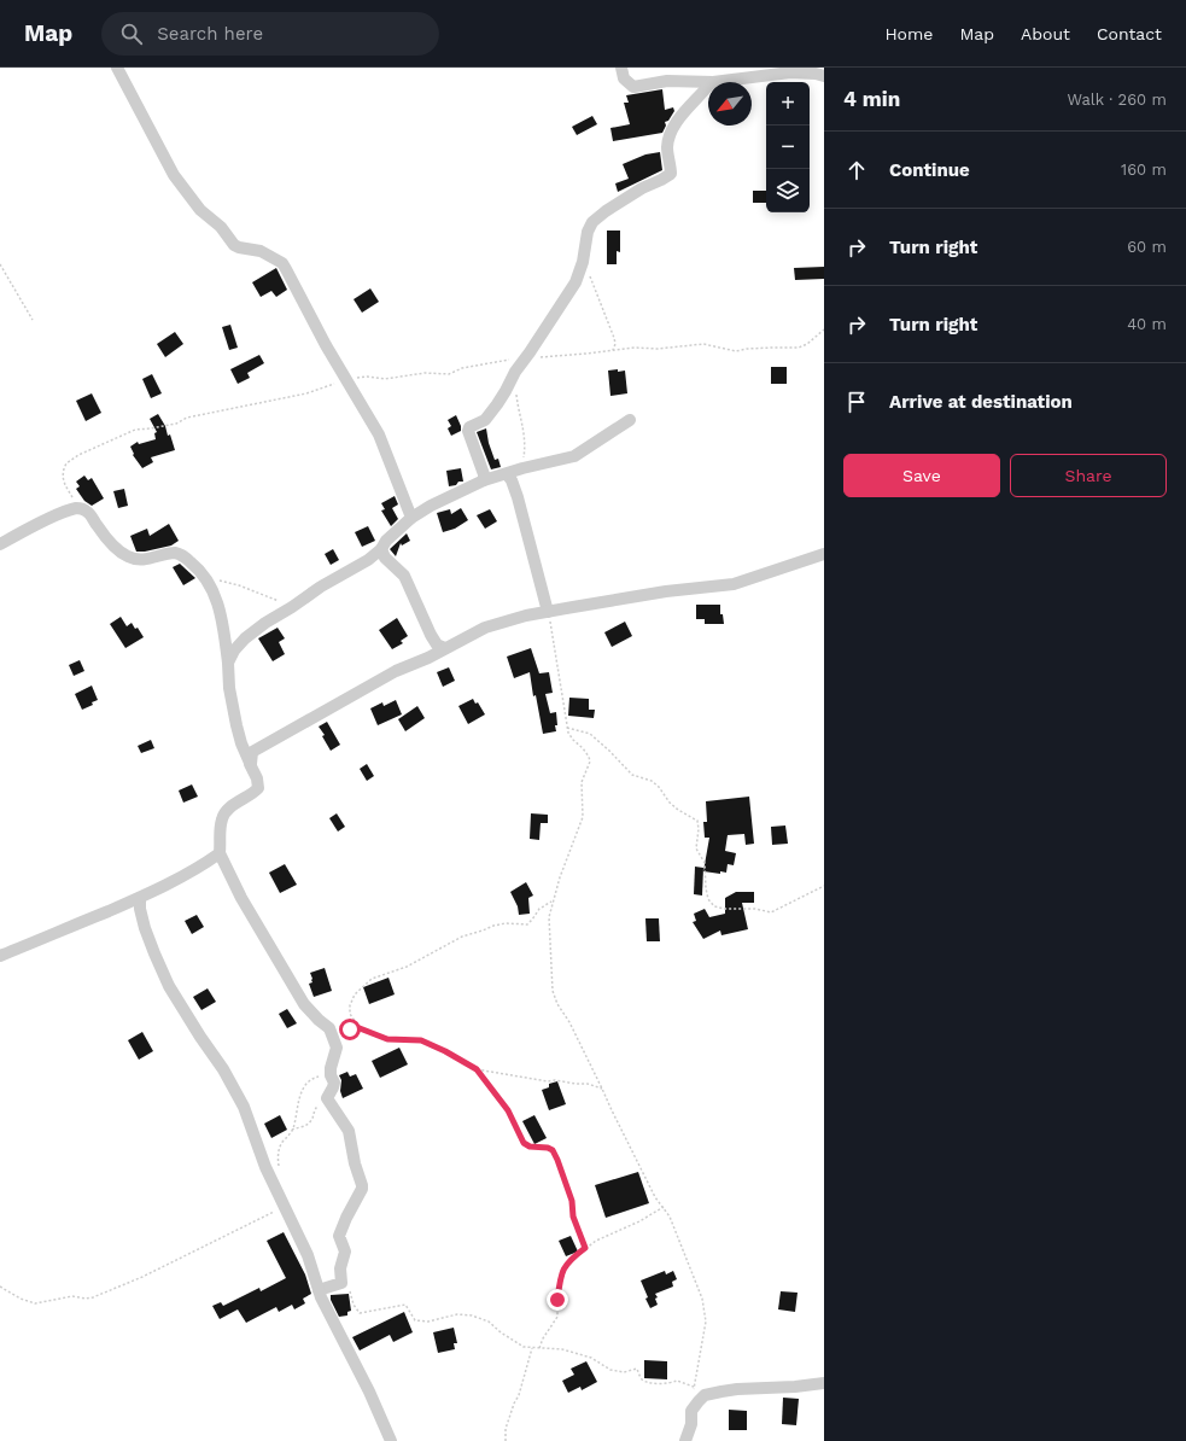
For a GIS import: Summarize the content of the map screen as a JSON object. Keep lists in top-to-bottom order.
{
  "north": "bottom left",
  "page": {
    "header": "Map",
    "search": "Search here",
    "nav": [
      "Home",
      "Map",
      "About",
      "Contact"
    ],
    "heading": ["4 min", "Walk · 260 m"],
    "map_buttons": ["+", "−"],
    "list": [
      ["Continue", "160 m"],
      ["Turn right", "60 m"],
      ["Turn right", "40 m"],
      "Arrive at destination"
    ],
    "buttons": ["Save", "Share"]
  }
}
